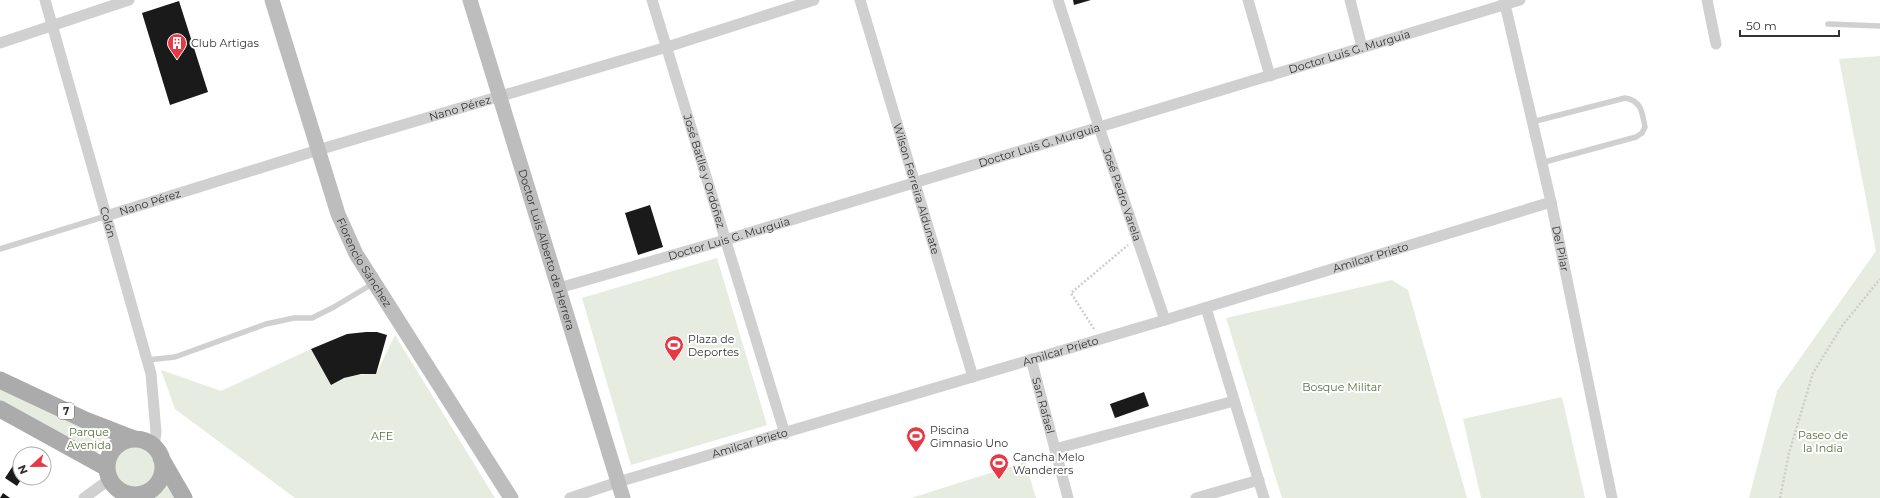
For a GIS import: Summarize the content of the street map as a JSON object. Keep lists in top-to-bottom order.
{
  "streets": {
    "main road": ["7"],
    "street": [
      "Doctor Luis G. Murguia",
      "Nano Pérez",
      "José Batlle y Ordóñez",
      "Wilson Ferreira Aldunate",
      "José Pedro Varela",
      "Colón",
      "Del Pilar",
      "Doctor Luis Alberto de Herrera",
      "Amilcar Prieto",
      "Florencio Sánchez",
      "San Rafael"
    ]
  },
  "crossings": [
    ["Doctor Luis G. Murguia", "José Batlle y Ordóñez"],
    ["Doctor Luis G. Murguia", "Wilson Ferreira Aldunate"],
    ["Doctor Luis G. Murguia", "José Pedro Varela"],
    ["Doctor Luis G. Murguia", "Del Pilar"],
    ["Doctor Luis G. Murguia", "Doctor Luis Alberto de Herrera"],
    ["Nano Pérez", "José Batlle y Ordóñez"],
    ["Nano Pérez", "Colón"],
    ["Nano Pérez", "Doctor Luis Alberto de Herrera"],
    ["Nano Pérez", "Florencio Sánchez"],
    ["José Batlle y Ordóñez", "Amilcar Prieto"],
    ["Wilson Ferreira Aldunate", "Amilcar Prieto"],
    ["José Pedro Varela", "Amilcar Prieto"],
    ["Colón", "7"],
    ["Del Pilar", "Amilcar Prieto"],
    ["Doctor Luis Alberto de Herrera", "Amilcar Prieto"],
    ["Amilcar Prieto", "San Rafael"]
  ],
  "parks": [
    "Bosque Militar",
    "Parque Avenida",
    "Paseo de la India",
    "AFE"
  ],
  "places": {
    "building": ["Club Artigas"],
    "sports": ["Plaza de Deportes", "Piscina Gimnasio Uno", "Cancha Melo Wanderers"]
  },
  "scale_bar": "50 m",
  "north": "left"
}
